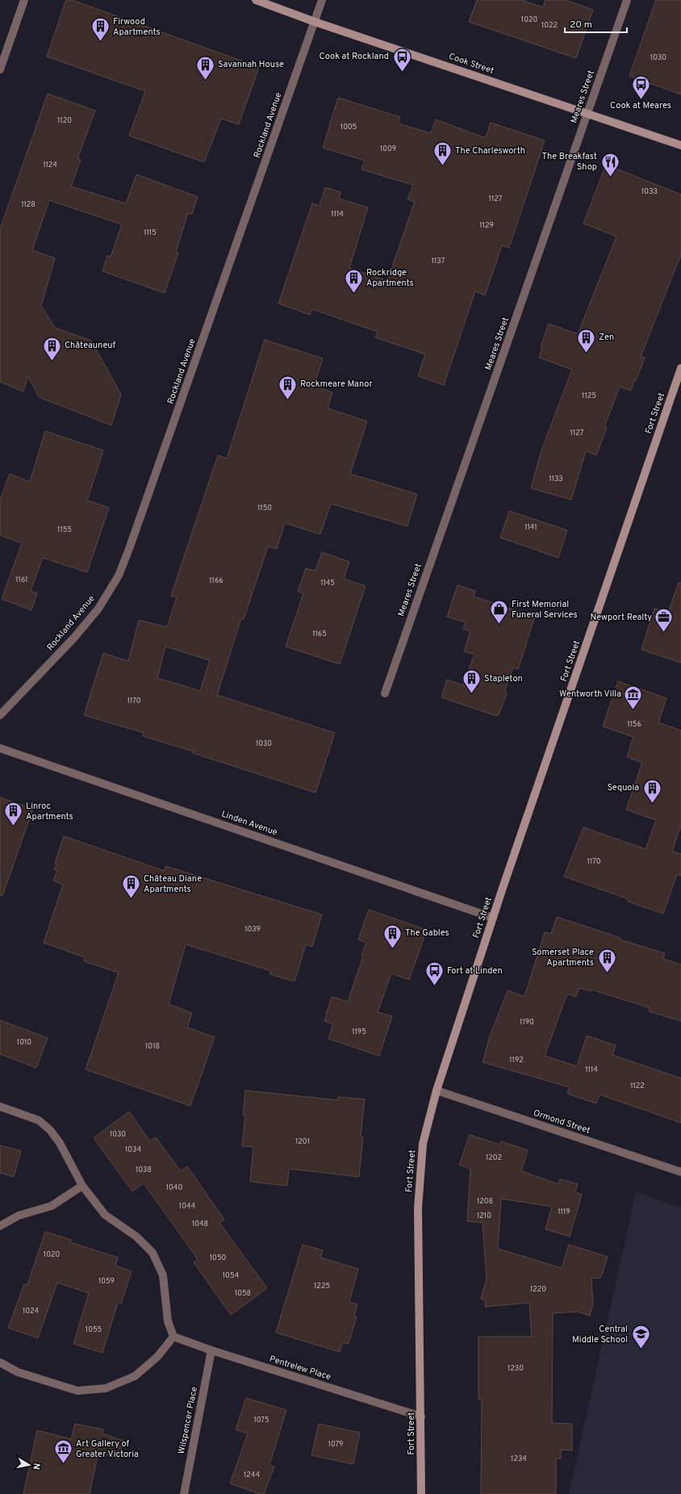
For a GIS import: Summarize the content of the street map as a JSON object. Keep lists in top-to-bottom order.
{
  "streets": {
    "main road": ["Cook Street", "Fort Street"],
    "street": [
      "Meares Street",
      "Rockland Avenue",
      "Linden Avenue",
      "Ormond Street",
      "Pentrelew Place",
      "Wilspencer Place"
    ]
  },
  "crossings": [
    ["Cook Street", "Meares Street"],
    ["Cook Street", "Rockland Avenue"],
    ["Fort Street", "Linden Avenue"],
    ["Fort Street", "Ormond Street"],
    ["Fort Street", "Pentrelew Place"],
    ["Pentrelew Place", "Wilspencer Place"]
  ],
  "places": {
    "building": [
      "Firwood Apartments",
      "Savannah House",
      "The Charlesworth",
      "Rockridge Apartments",
      "Zen",
      "Châteauneuf",
      "Rockmeare Manor",
      "Stapleton",
      "Sequoia",
      "Linroc Apartments",
      "Château Diane Apartments",
      "The Gables",
      "Somerset Place Apartments"
    ],
    "bus stop": ["Cook at Rockland", "Cook at Meares", "Fort at Linden"],
    "restaurant": ["The Breakfast Shop"],
    "shop": ["First Memorial Funeral Services"],
    "office": ["Newport Realty"],
    "museum": ["Wentworth Villa", "Art Gallery of Greater Victoria"],
    "school or university": ["Central Middle School"]
  },
  "house_numbers": [
    "1020",
    "1022",
    "1030",
    "1120",
    "1005",
    "1009",
    "1124",
    "1033",
    "1127",
    "1128",
    "1114",
    "1129",
    "1115",
    "1137",
    "1125",
    "1127",
    "1133",
    "1150",
    "1141",
    "1155",
    "1161",
    "1166",
    "1145",
    "1165",
    "1170",
    "1156",
    "1030",
    "1170",
    "1039",
    "1190",
    "1195",
    "1010",
    "1018",
    "1192",
    "1114",
    "1122",
    "1030",
    "1201",
    "1034",
    "1202",
    "1038",
    "1040",
    "1208",
    "1044",
    "1119",
    "1210",
    "1048",
    "1020",
    "1050",
    "1054",
    "1059",
    "1225",
    "1220",
    "1058",
    "1024",
    "1055",
    "1230",
    "1075",
    "1079",
    "1234",
    "1244"
  ],
  "scale_bar": "20 m",
  "north": "right"
}
